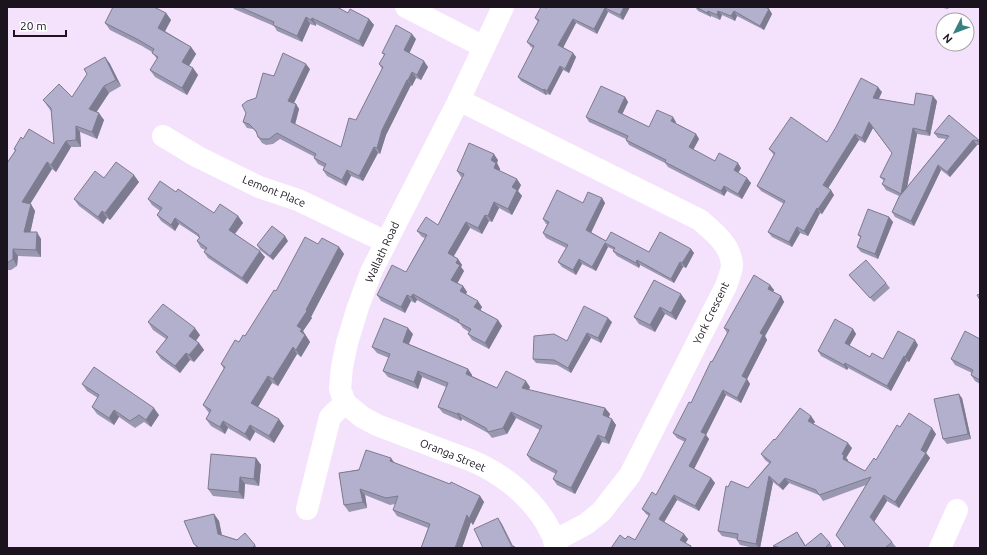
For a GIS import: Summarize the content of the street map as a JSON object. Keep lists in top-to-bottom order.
{
  "streets": {
    "street": [
      "Lemont Place",
      "Wallath Road",
      "York Crescent",
      "Oranga Street"
    ]
  },
  "crossings": [
    ["Lemont Place", "Wallath Road"],
    ["Wallath Road", "York Crescent"],
    ["Wallath Road", "Oranga Street"],
    ["York Crescent", "Oranga Street"]
  ],
  "scale_bar": "20 m",
  "north": "bottom left"
}
